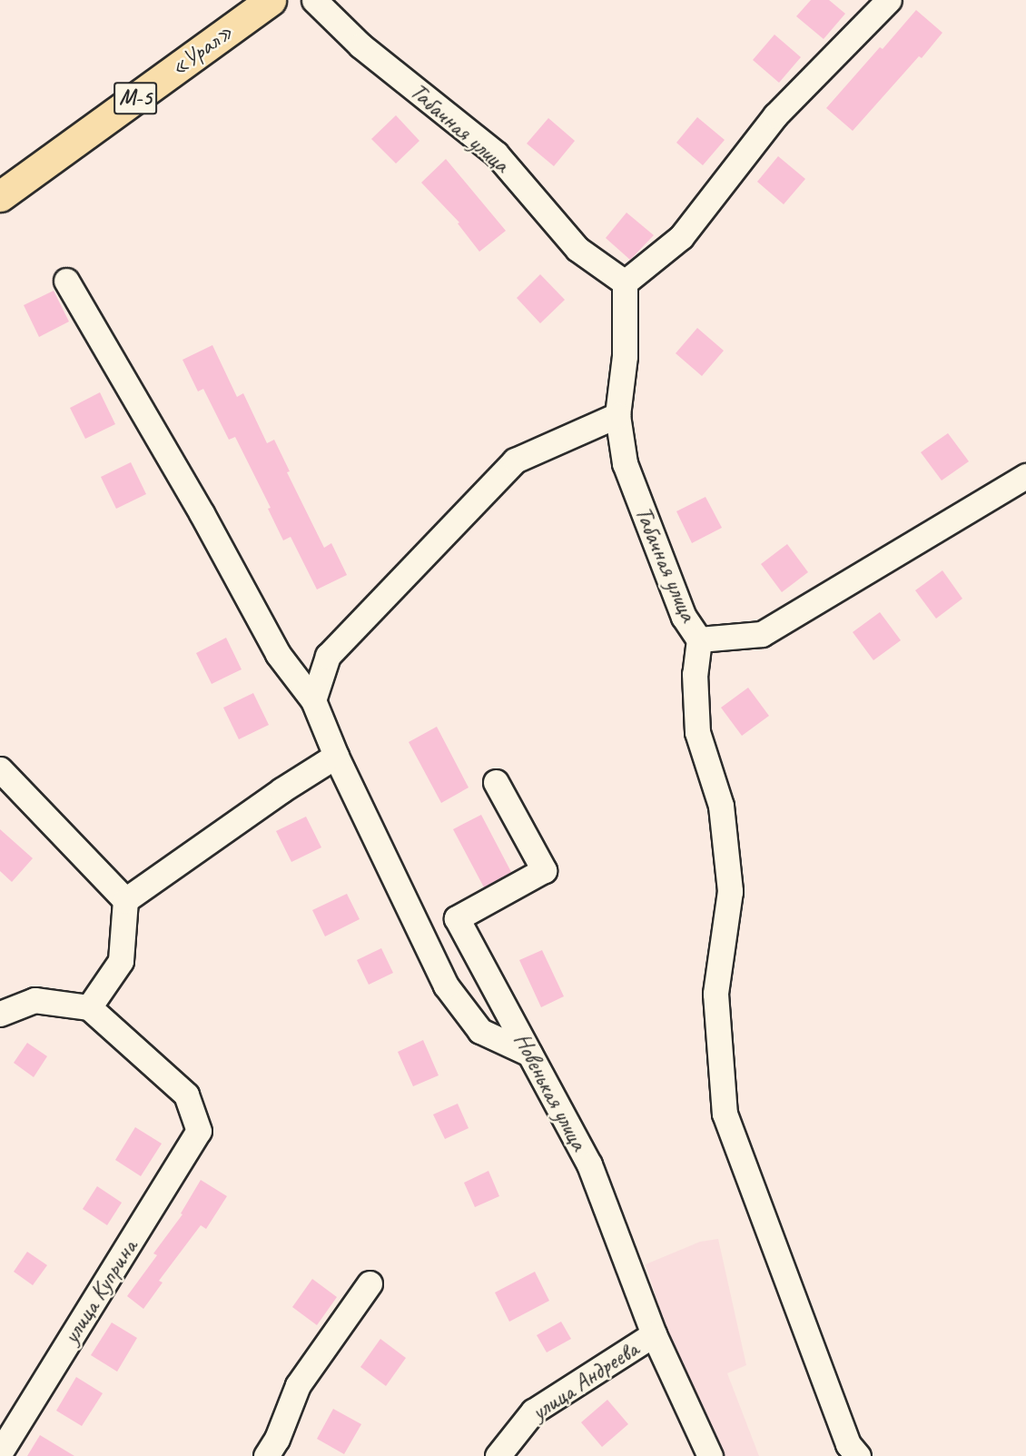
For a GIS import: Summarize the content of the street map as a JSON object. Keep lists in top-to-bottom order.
{
  "streets": {
    "highway": ["«Урал»", "М-5"],
    "street": [
      "Табачная улица",
      "Новенькая улица",
      "улица Куприна",
      "улица Андреева"
    ]
  },
  "crossings": [
    ["Новенькая улица", "улица Андреева"]
  ]
}
